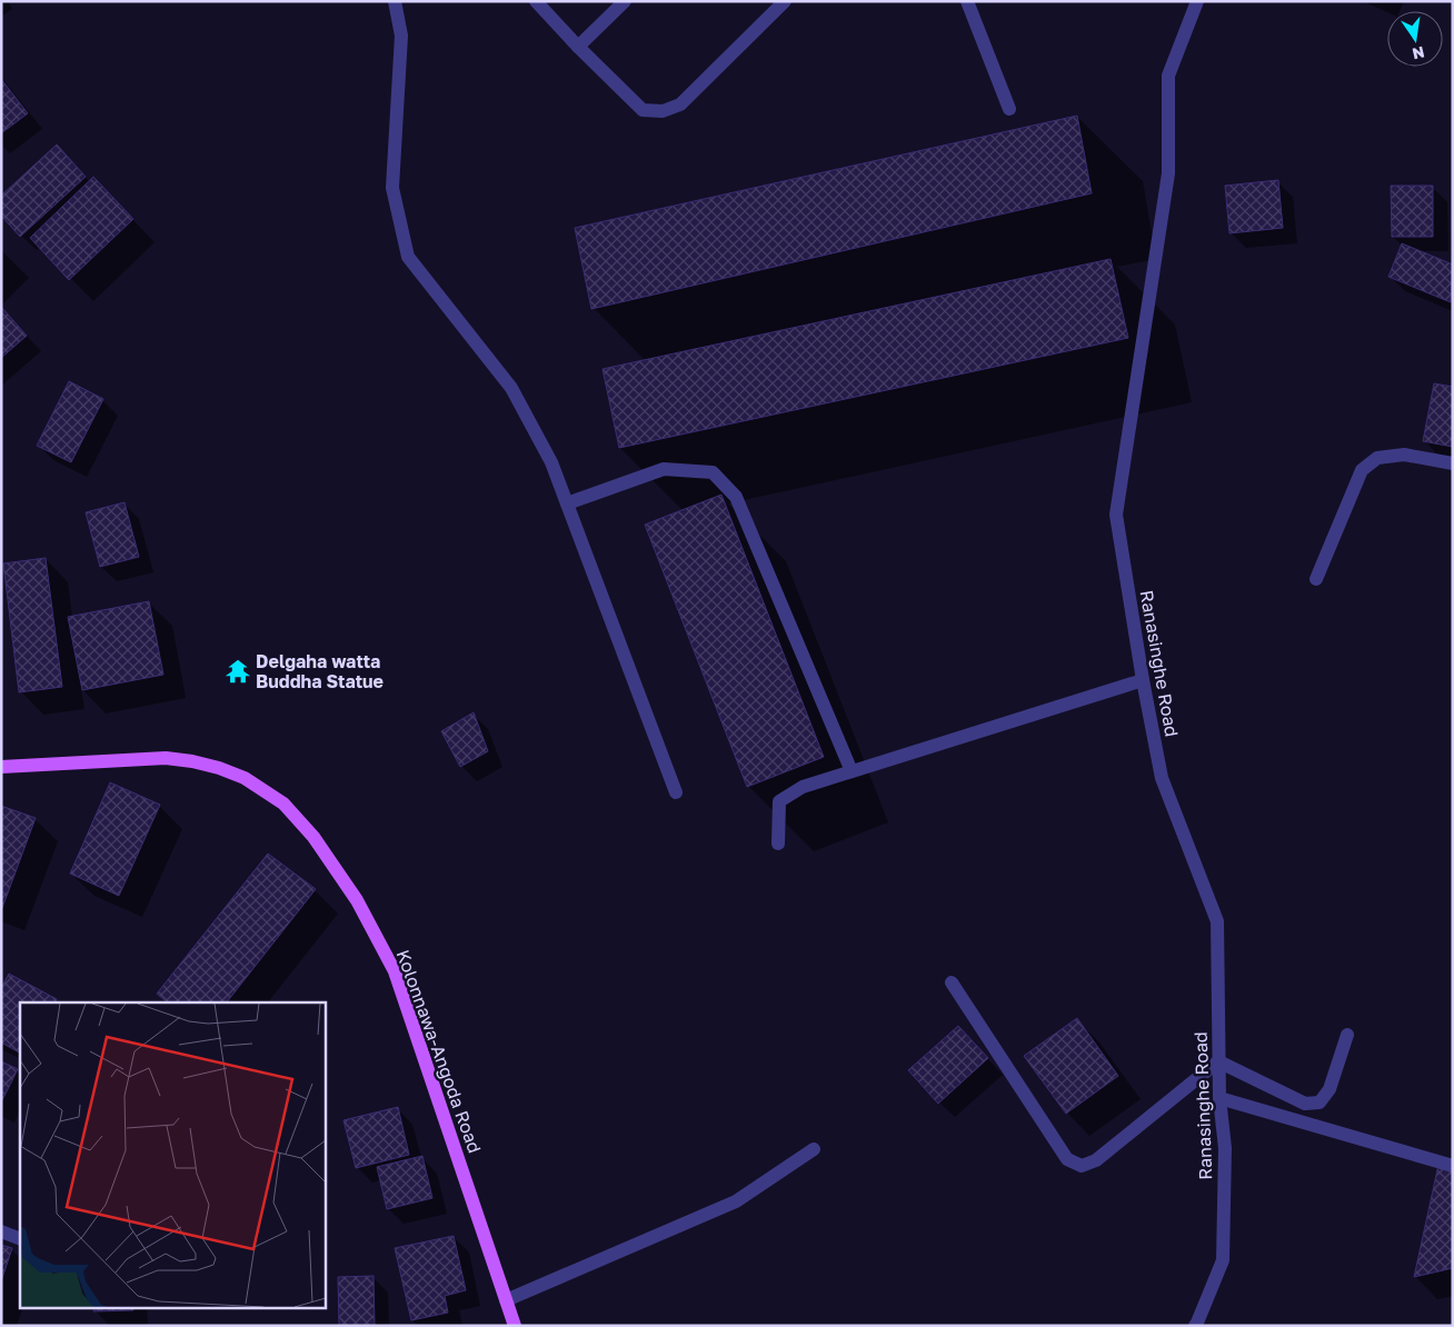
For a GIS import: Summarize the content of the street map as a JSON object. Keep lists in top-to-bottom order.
{
  "streets": {
    "main road": ["Kolonnawa-Angoda Road"],
    "street": ["Ranasinghe Road"]
  },
  "places": {
    "temple": ["Delgaha watta Buddha Statue"]
  },
  "north": "bottom"
}
